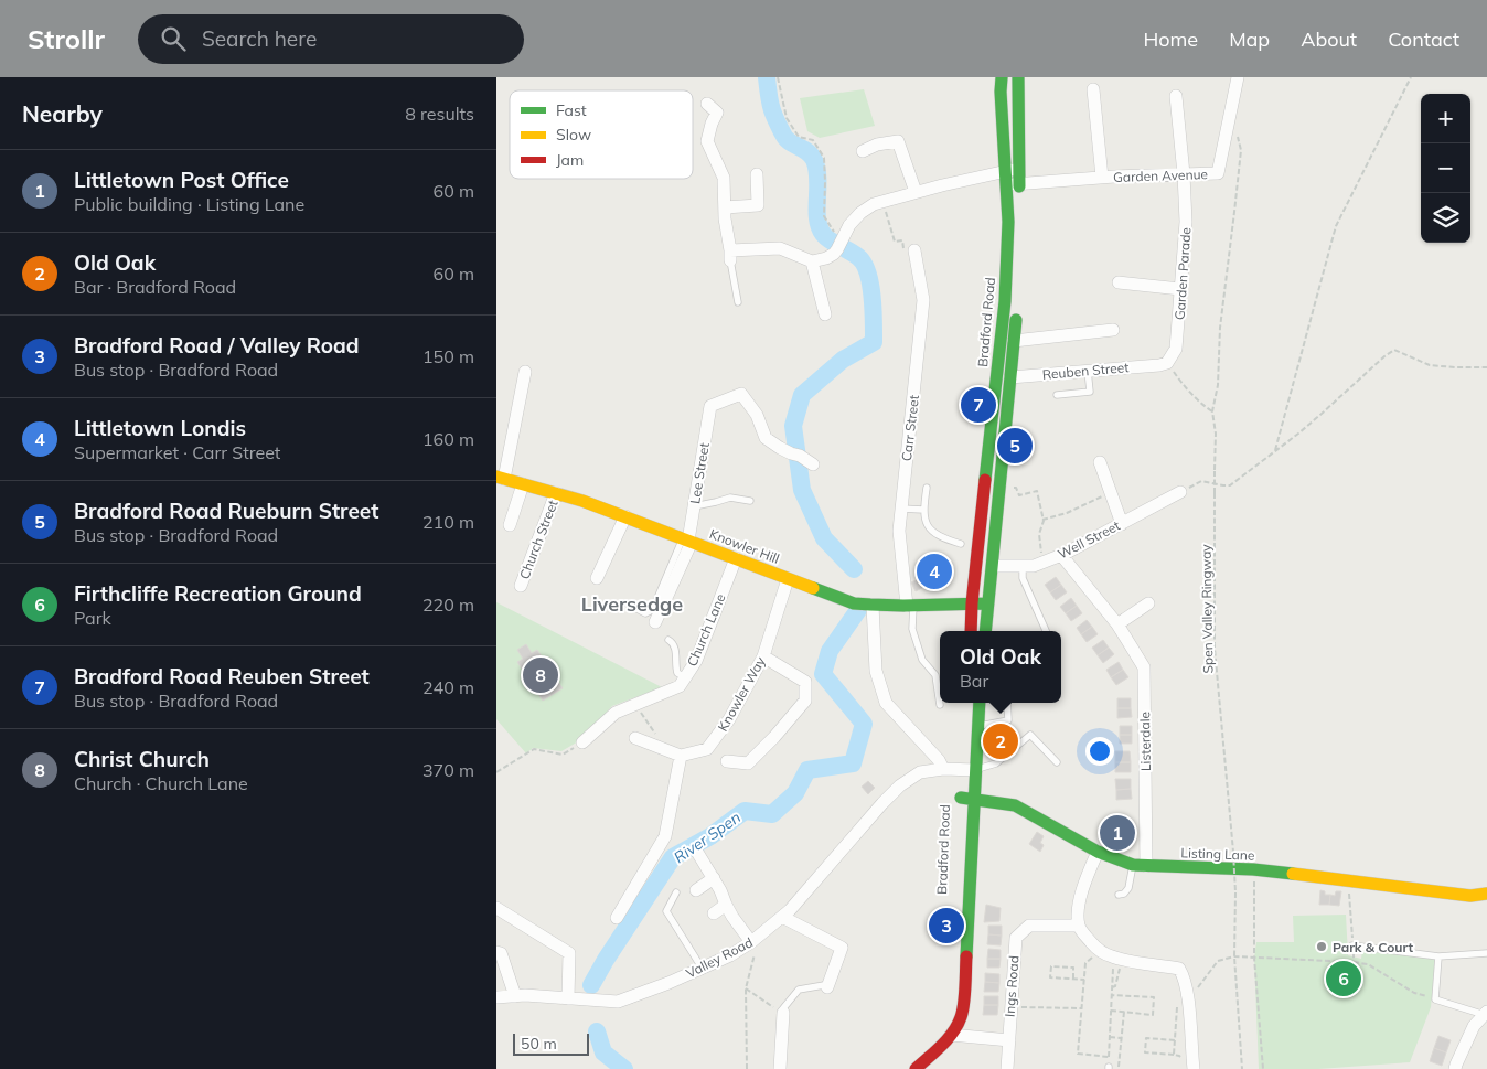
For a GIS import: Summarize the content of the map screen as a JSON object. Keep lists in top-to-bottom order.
{
  "streets": {
    "main road": ["Bradford Road", "Knowler Hill", "Listing Lane"],
    "street": [
      "Garden Avenue",
      "Garden Parade",
      "Reuben Street",
      "Carr Street",
      "Lee Street",
      "Church Street",
      "Well Street",
      "Church Lane",
      "Knowler Way",
      "Listerdale",
      "Valley Road",
      "Ings Road"
    ],
    "path": ["Spen Valley Ringway"]
  },
  "crossings": [
    ["Garden Avenue", "Garden Parade"],
    ["Garden Avenue", "Bradford Road"],
    ["Garden Parade", "Reuben Street"],
    ["Bradford Road", "Knowler Hill"],
    ["Bradford Road", "Listing Lane"],
    ["Bradford Road", "Valley Road"],
    ["Carr Street", "Knowler Hill"],
    ["Lee Street", "Knowler Hill"],
    ["Church Street", "Knowler Hill"],
    ["Well Street", "Listerdale"],
    ["Knowler Hill", "Church Lane"],
    ["Knowler Hill", "Knowler Way"],
    ["Listerdale", "Listing Lane"],
    ["Listing Lane", "Valley Road"]
  ],
  "districts": ["Liversedge"],
  "water": ["River Spen"],
  "places": ["Park & Court"],
  "legend": ["Fast", "Slow", "Jam"],
  "scale_bar": "50 m",
  "page": {
    "header": "Strollr",
    "search": "Search here",
    "nav": [
      "Home",
      "Map",
      "About",
      "Contact"
    ],
    "heading": ["Nearby", "8 results"],
    "map_buttons": ["+", "−"],
    "list": [
      {
        "mark": "1",
        "name": "Littletown Post Office",
        "note": "Public building · Listing Lane",
        "value": "60 m"
      },
      {
        "mark": "2",
        "name": "Old Oak",
        "note": "Bar · Bradford Road",
        "value": "60 m"
      },
      {
        "mark": "3",
        "name": "Bradford Road / Valley Road",
        "note": "Bus stop · Bradford Road",
        "value": "150 m"
      },
      {
        "mark": "4",
        "name": "Littletown Londis",
        "note": "Supermarket · Carr Street",
        "value": "160 m"
      },
      {
        "mark": "5",
        "name": "Bradford Road Rueburn Street",
        "note": "Bus stop · Bradford Road",
        "value": "210 m"
      },
      {
        "mark": "6",
        "name": "Firthcliffe Recreation Ground",
        "note": "Park",
        "value": "220 m"
      },
      {
        "mark": "7",
        "name": "Bradford Road Reuben Street",
        "note": "Bus stop · Bradford Road",
        "value": "240 m"
      },
      {
        "mark": "8",
        "name": "Christ Church",
        "note": "Church · Church Lane",
        "value": "370 m"
      }
    ],
    "pins": [
      "7",
      "5",
      "4",
      "8",
      "2",
      "1",
      "3",
      "6"
    ],
    "popup": ["Old Oak", "Bar"],
    "scale": "50 m"
  }
}
